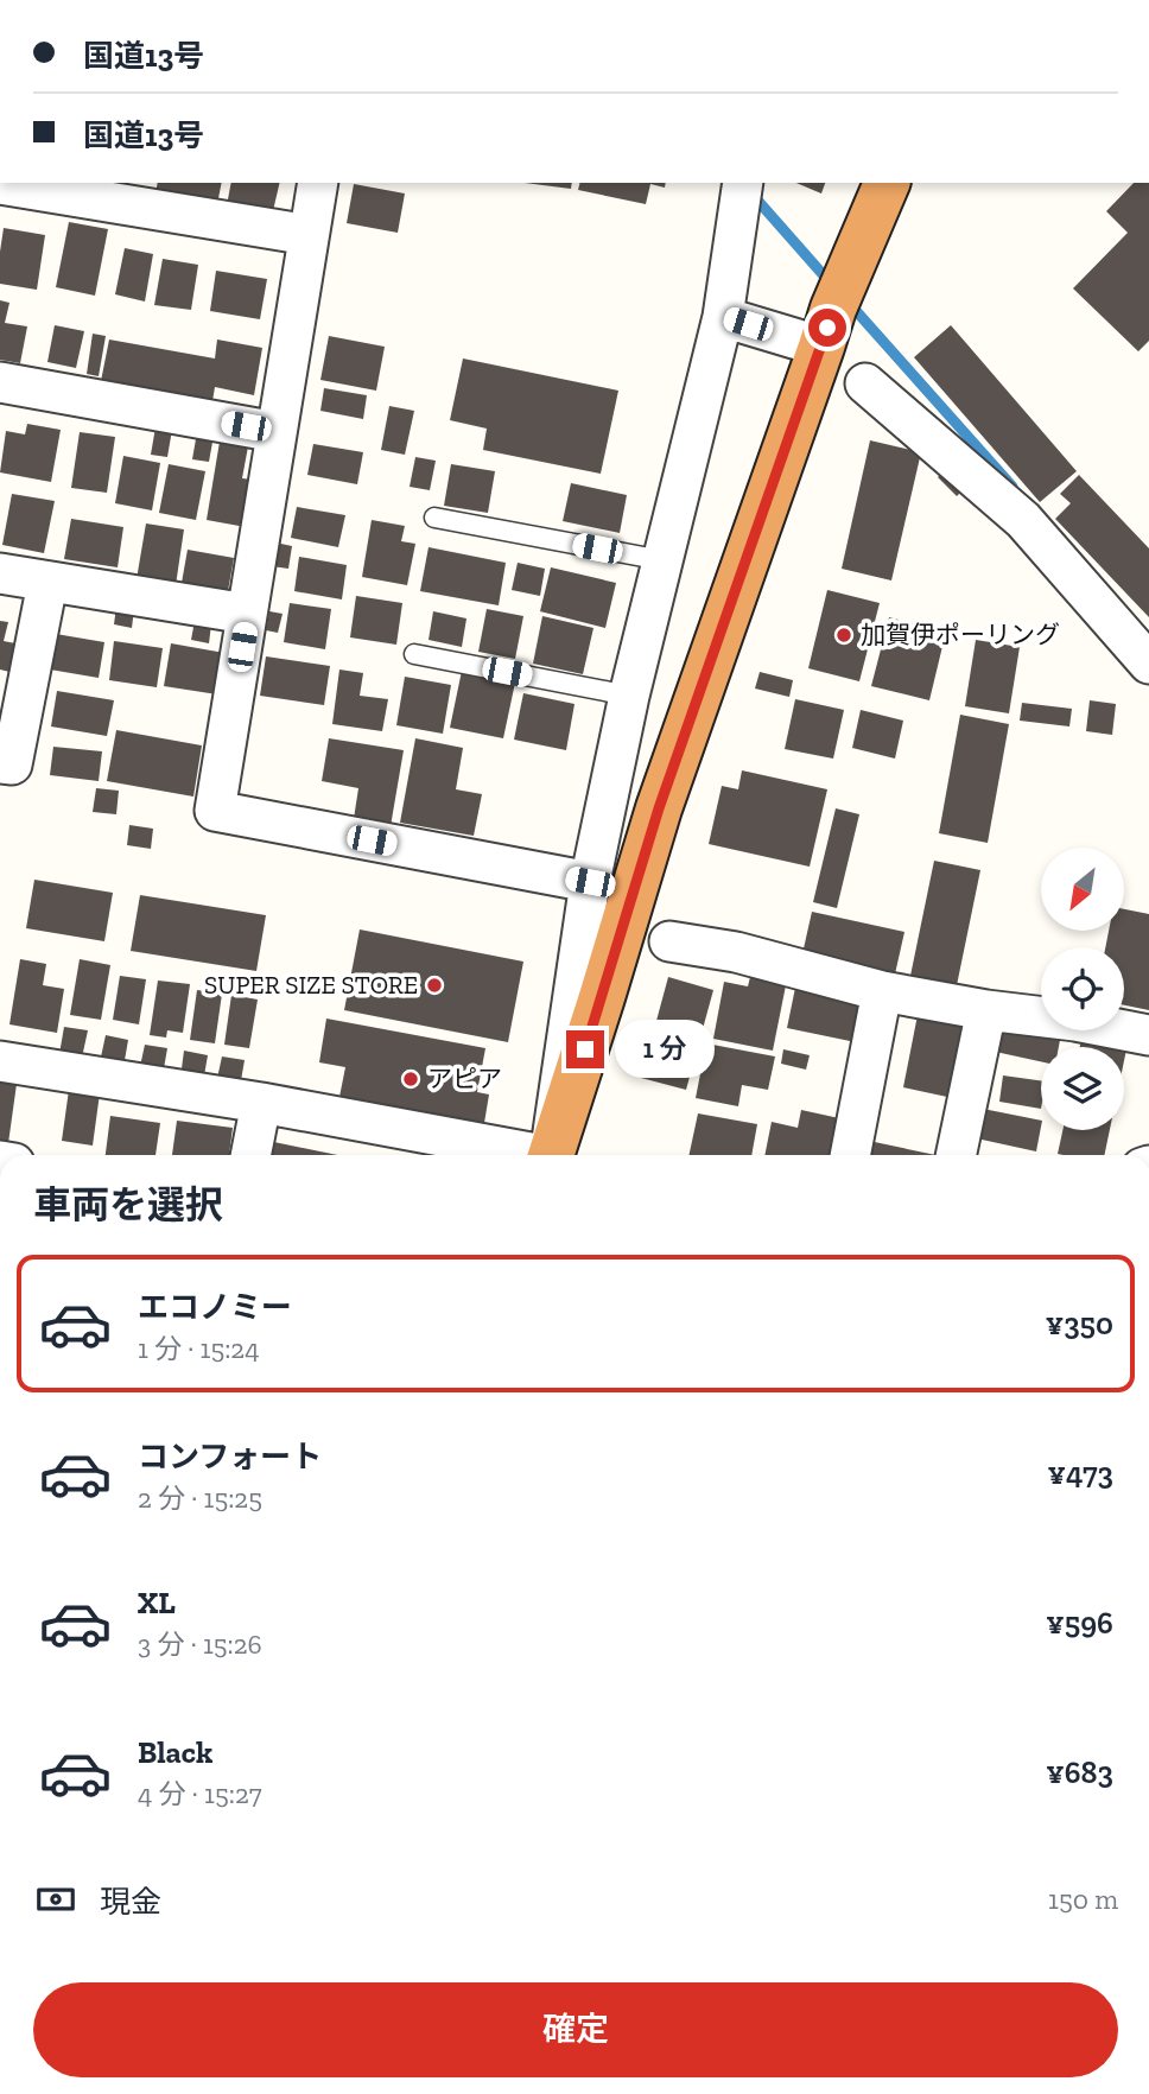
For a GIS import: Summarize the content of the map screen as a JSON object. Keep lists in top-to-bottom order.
{
  "places": ["加賀伊ポーリング", "SUPER SIZE STORE", "アピア"],
  "north": "bottom left",
  "page": {
    "banner": ["国道13号", "国道13号"],
    "bubble": "1 分",
    "heading": "車両を選択",
    "list": [
      {
        "name": "エコノミー",
        "note": "1 分 · 15:24",
        "value": "¥350"
      },
      {
        "name": "コンフォート",
        "note": "2 分 · 15:25",
        "value": "¥473"
      },
      {
        "name": "XL",
        "note": "3 分 · 15:26",
        "value": "¥596"
      },
      {
        "name": "Black",
        "note": "4 分 · 15:27",
        "value": "¥683"
      }
    ],
    "pay": ["現金", "150 m"],
    "buttons": "確定"
  }
}
